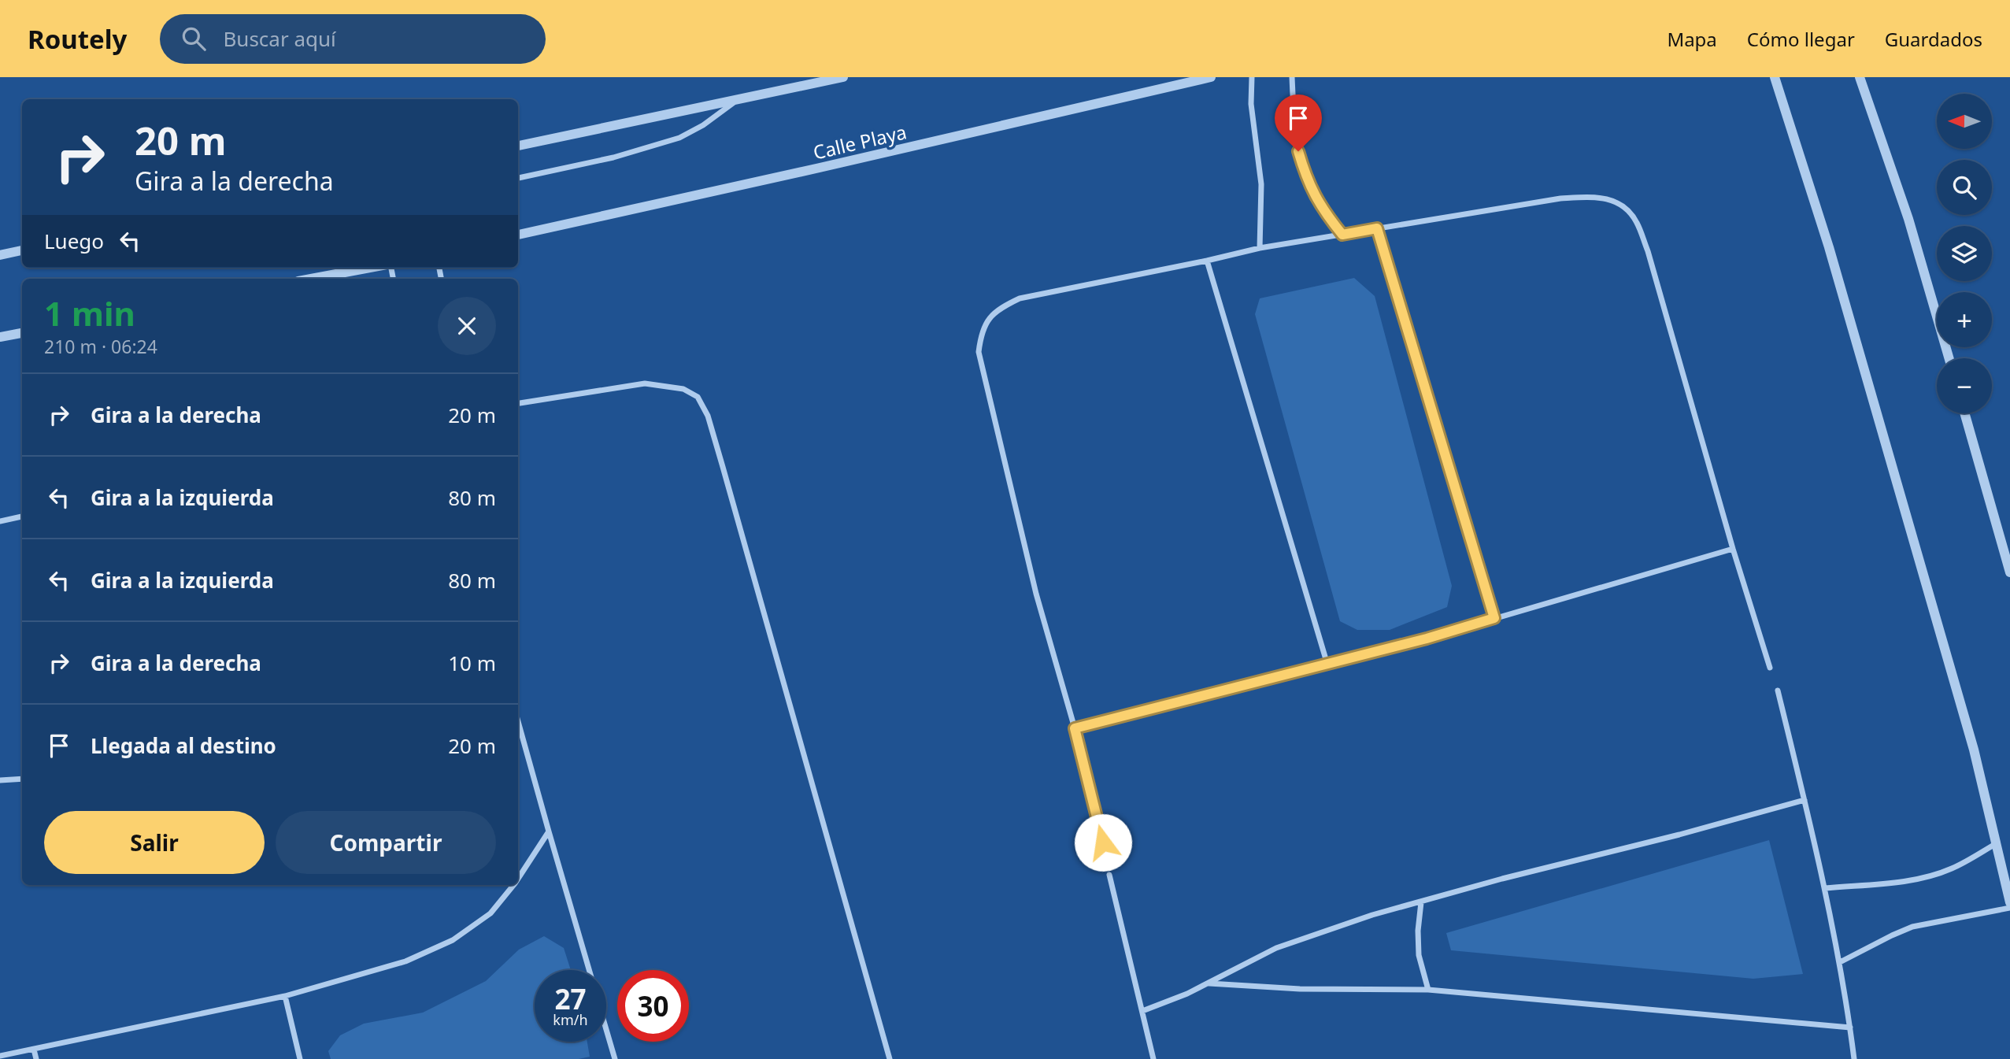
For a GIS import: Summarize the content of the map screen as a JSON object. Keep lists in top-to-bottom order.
{
  "streets": {
    "street": ["Calle Playa"]
  },
  "north": "left",
  "page": {
    "header": "Routely",
    "search": "Buscar aquí",
    "nav": ["Mapa", "Cómo llegar", "Guardados"],
    "map_buttons": ["+", "−"],
    "turn": ["20 m", "Gira a la derecha"],
    "then": "Luego",
    "heading": ["1 min", "210 m · 06:24"],
    "list": [
      {
        "name": "Gira a la derecha",
        "value": "20 m"
      },
      {
        "name": "Gira a la izquierda",
        "value": "80 m"
      },
      {
        "name": "Gira a la izquierda",
        "value": "80 m"
      },
      {
        "name": "Gira a la derecha",
        "value": "10 m"
      },
      {
        "name": "Llegada al destino",
        "value": "20 m"
      }
    ],
    "buttons": ["Salir", "Compartir"],
    "speed": "27 km/h",
    "limit": "30"
  }
}
